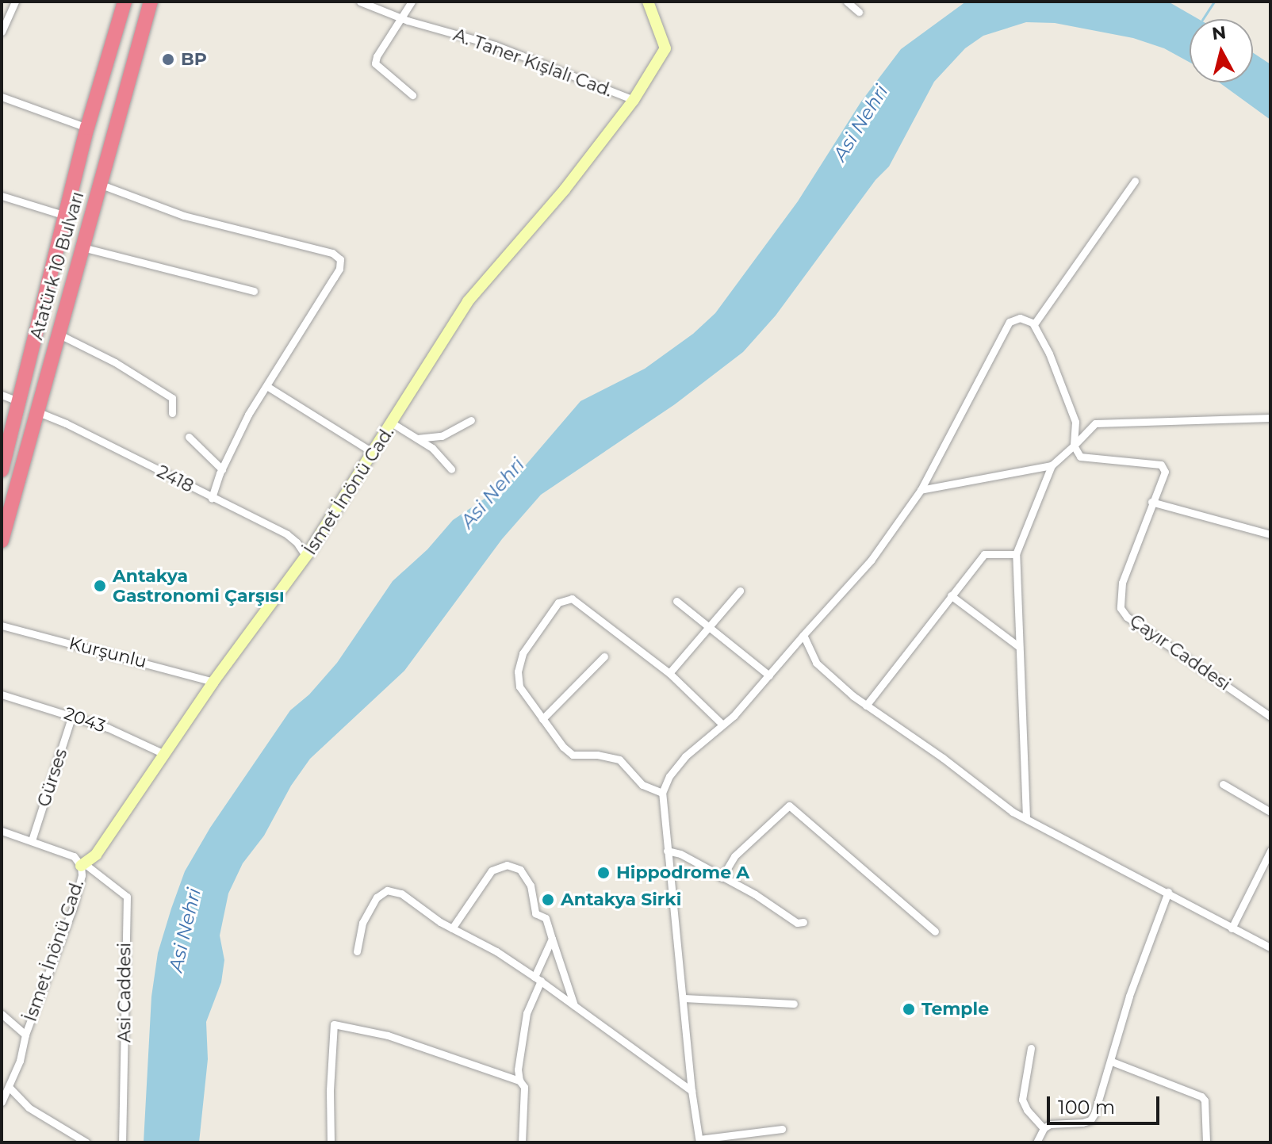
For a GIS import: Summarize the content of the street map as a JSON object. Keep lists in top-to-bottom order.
{
  "streets": {
    "highway": ["Atatürk 10 Bulvarı"],
    "street": [
      "A. Taner Kışlalı Cad.",
      "2418",
      "İsmet İnönü Cad.",
      "Kurşunlu",
      "Çayır Caddesi",
      "2043",
      "Gürses",
      "Asi Caddesi"
    ]
  },
  "crossings": [
    ["A. Taner Kışlalı Cad.", "İsmet İnönü Cad."],
    ["Atatürk 10 Bulvarı", "2418"],
    ["2418", "İsmet İnönü Cad."],
    ["İsmet İnönü Cad.", "Kurşunlu"],
    ["İsmet İnönü Cad.", "2043"],
    ["İsmet İnönü Cad.", "Asi Caddesi"],
    ["2043", "Gürses"]
  ],
  "water": ["Asi Nehri"],
  "places": [
    "BP",
    "Antakya Gastronomi Çarşısı",
    "Hippodrome A",
    "Antakya Sirki",
    "Temple"
  ],
  "scale_bar": "100 m",
  "north": "top"
}
